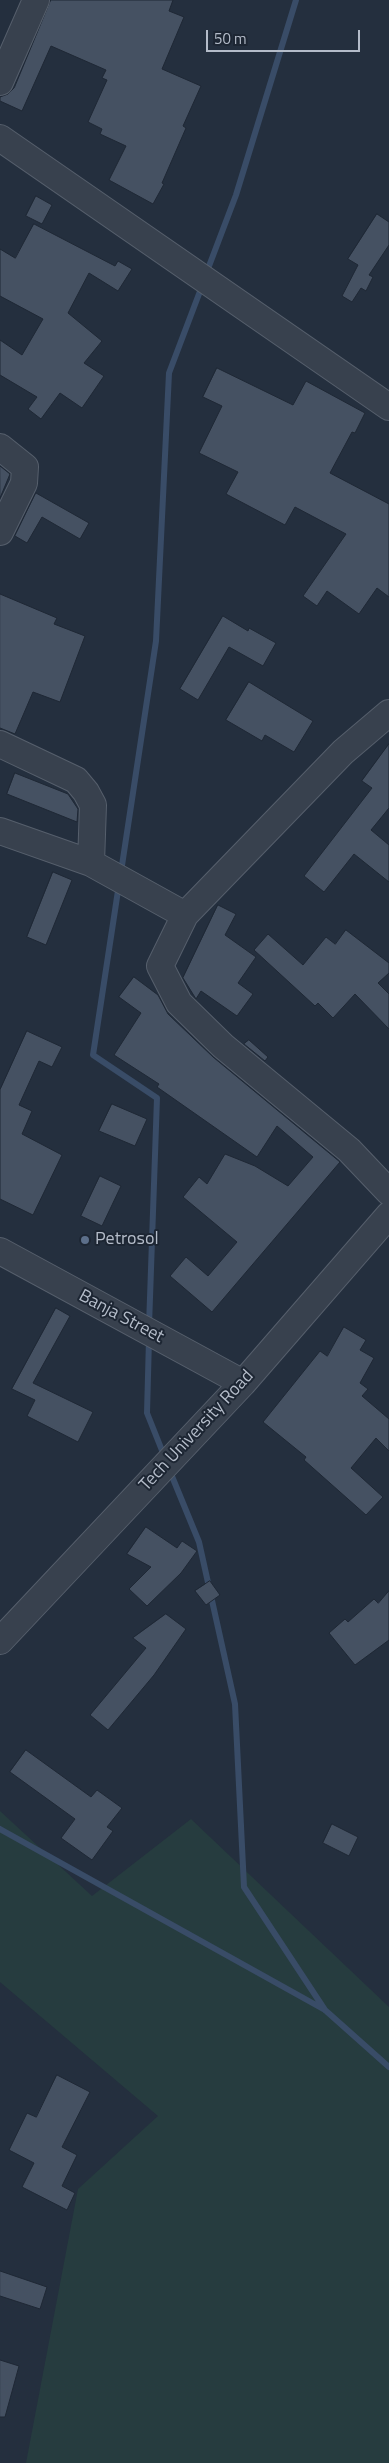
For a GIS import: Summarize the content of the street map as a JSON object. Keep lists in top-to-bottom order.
{
  "streets": {
    "street": ["Banja Street", "Tech University Road"]
  },
  "crossings": [
    ["Banja Street", "Tech University Road"]
  ],
  "places": ["Petrosol"],
  "scale_bar": "50 m"
}
